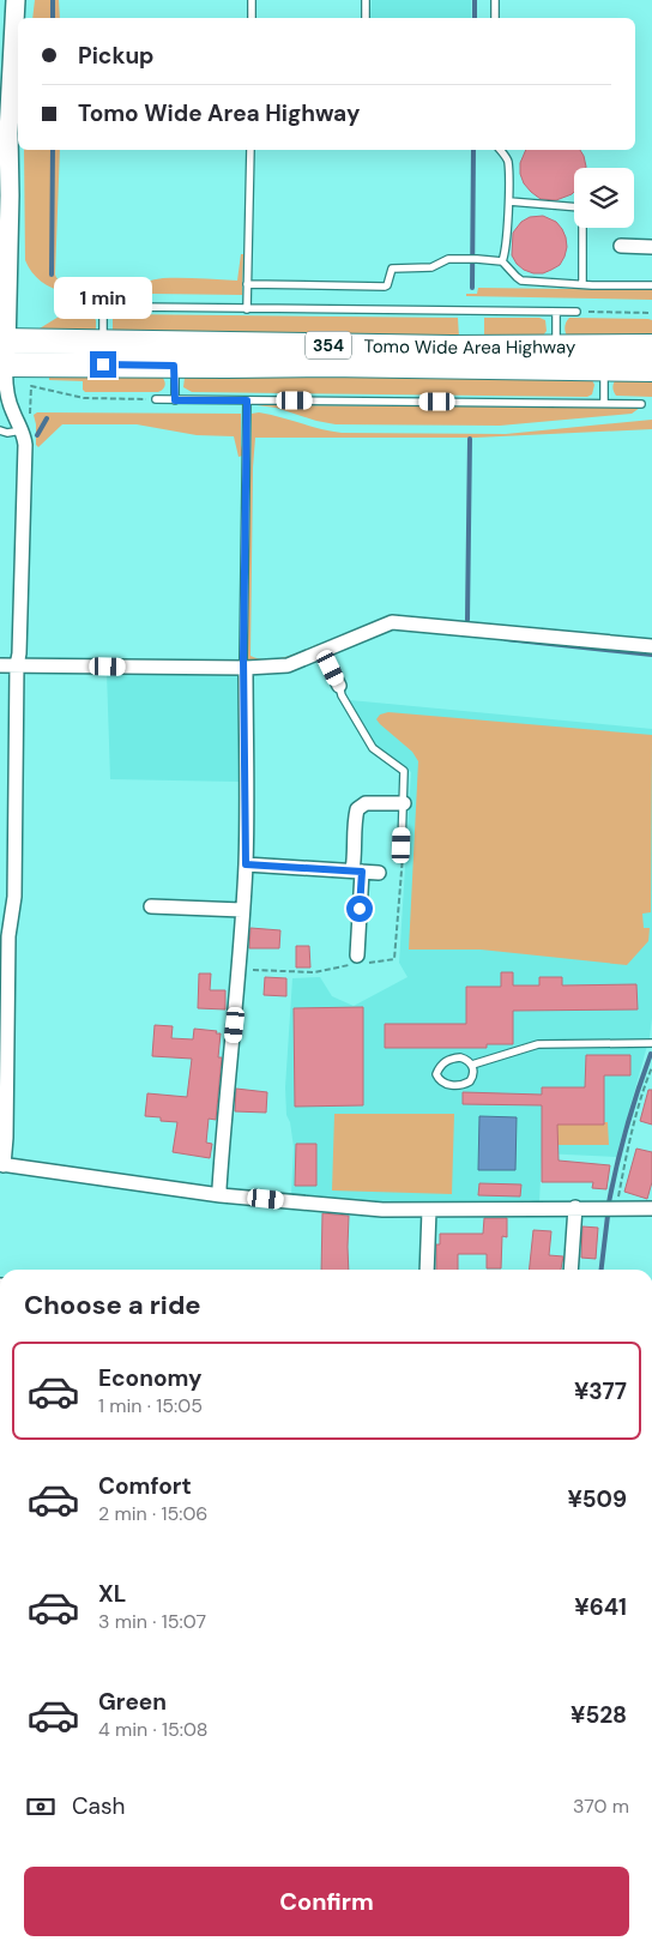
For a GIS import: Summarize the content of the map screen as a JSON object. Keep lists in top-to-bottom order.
{
  "streets": {
    "highway": ["354", "Tomo Wide Area Highway"]
  },
  "page": {
    "banner": ["Pickup", "Tomo Wide Area Highway"],
    "bubble": "1 min",
    "heading": "Choose a ride",
    "list": [
      {
        "name": "Economy",
        "note": "1 min · 15:05",
        "value": "¥377"
      },
      {
        "name": "Comfort",
        "note": "2 min · 15:06",
        "value": "¥509"
      },
      {
        "name": "XL",
        "note": "3 min · 15:07",
        "value": "¥641"
      },
      {
        "name": "Green",
        "note": "4 min · 15:08",
        "value": "¥528"
      }
    ],
    "pay": ["Cash", "370 m"],
    "buttons": "Confirm"
  }
}
